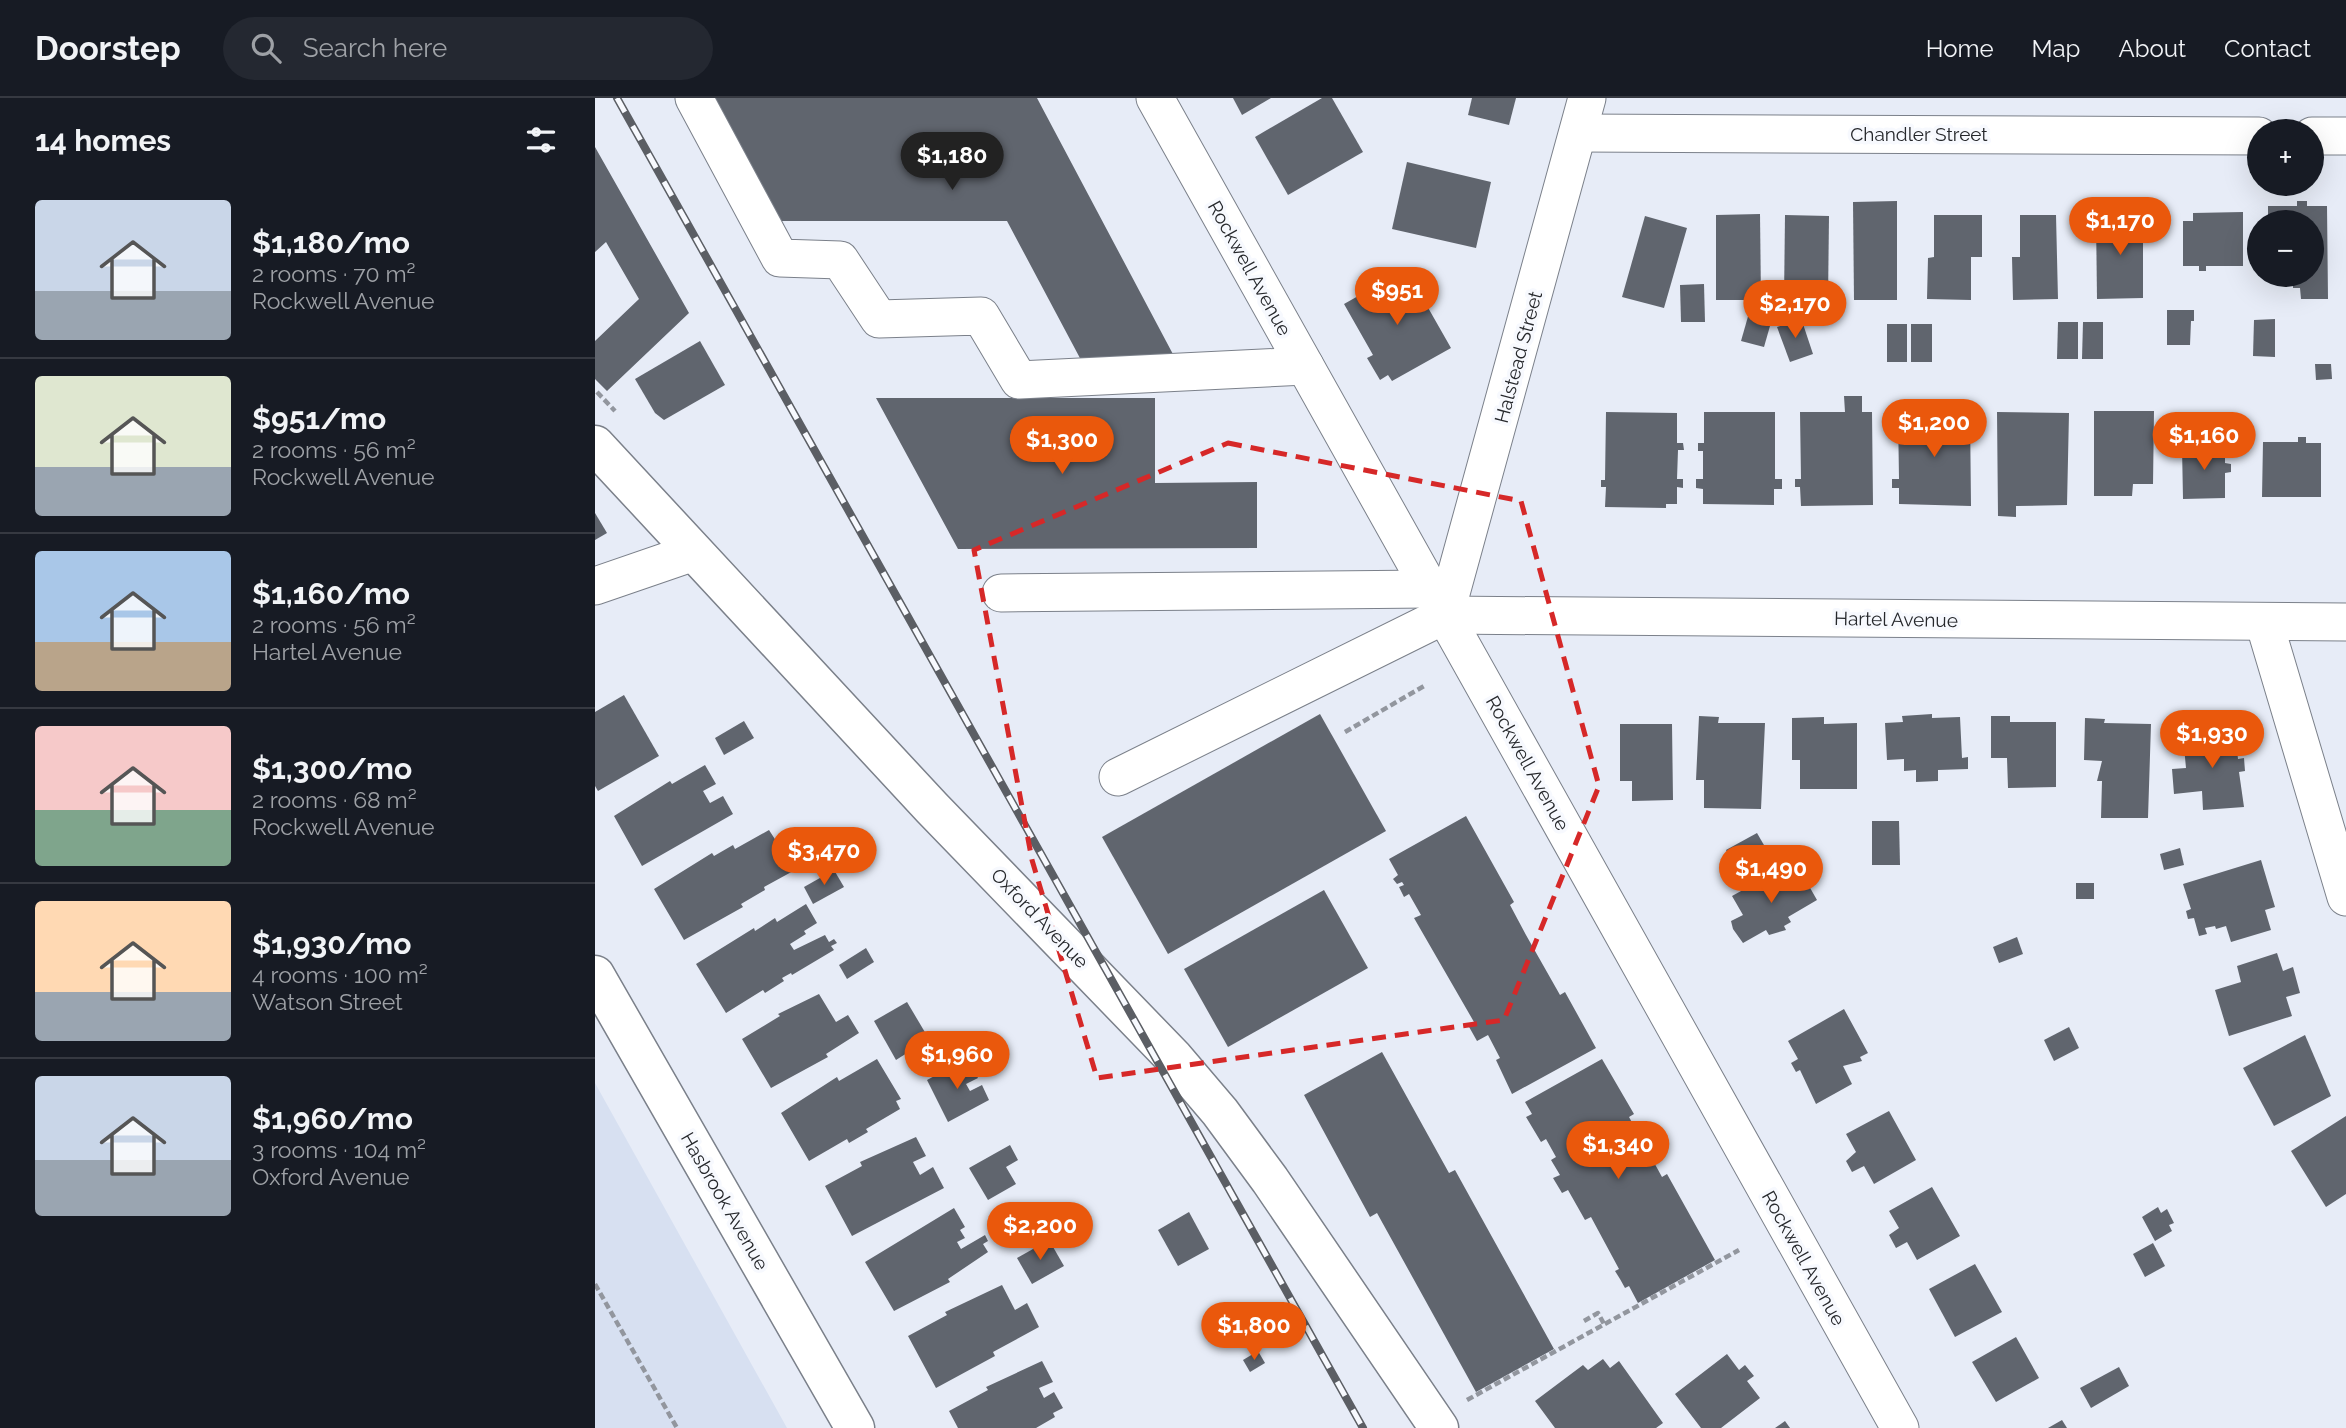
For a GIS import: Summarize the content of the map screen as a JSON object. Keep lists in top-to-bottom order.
{
  "streets": {
    "main road": ["Oxford Avenue", "Hasbrook Avenue"],
    "street": [
      "Chandler Street",
      "Rockwell Avenue",
      "Halstead Street",
      "Hartel Avenue"
    ]
  },
  "crossings": [
    ["Chandler Street", "Halstead Street"],
    ["Rockwell Avenue", "Halstead Street"],
    ["Rockwell Avenue", "Hartel Avenue"],
    ["Halstead Street", "Hartel Avenue"]
  ],
  "page": {
    "header": "Doorstep",
    "search": "Search here",
    "nav": [
      "Home",
      "Map",
      "About",
      "Contact"
    ],
    "heading": "14 homes",
    "map_buttons": ["+", "−"],
    "price": [
      "$1,180",
      "$1,170",
      "$951",
      "$2,170",
      "$1,200",
      "$1,160",
      "$1,300",
      "$1,930",
      "$3,470",
      "$1,490",
      "$1,960",
      "$1,340",
      "$2,200",
      "$1,800"
    ],
    "list": [
      {
        "name": "$1,180/mo",
        "note": "2 rooms · 70 m² · Rockwell Avenue"
      },
      {
        "name": "$951/mo",
        "note": "2 rooms · 56 m² · Rockwell Avenue"
      },
      {
        "name": "$1,160/mo",
        "note": "2 rooms · 56 m² · Hartel Avenue"
      },
      {
        "name": "$1,300/mo",
        "note": "2 rooms · 68 m² · Rockwell Avenue"
      },
      {
        "name": "$1,930/mo",
        "note": "4 rooms · 100 m² · Watson Street"
      },
      {
        "name": "$1,960/mo",
        "note": "3 rooms · 104 m² · Oxford Avenue"
      }
    ]
  }
}
